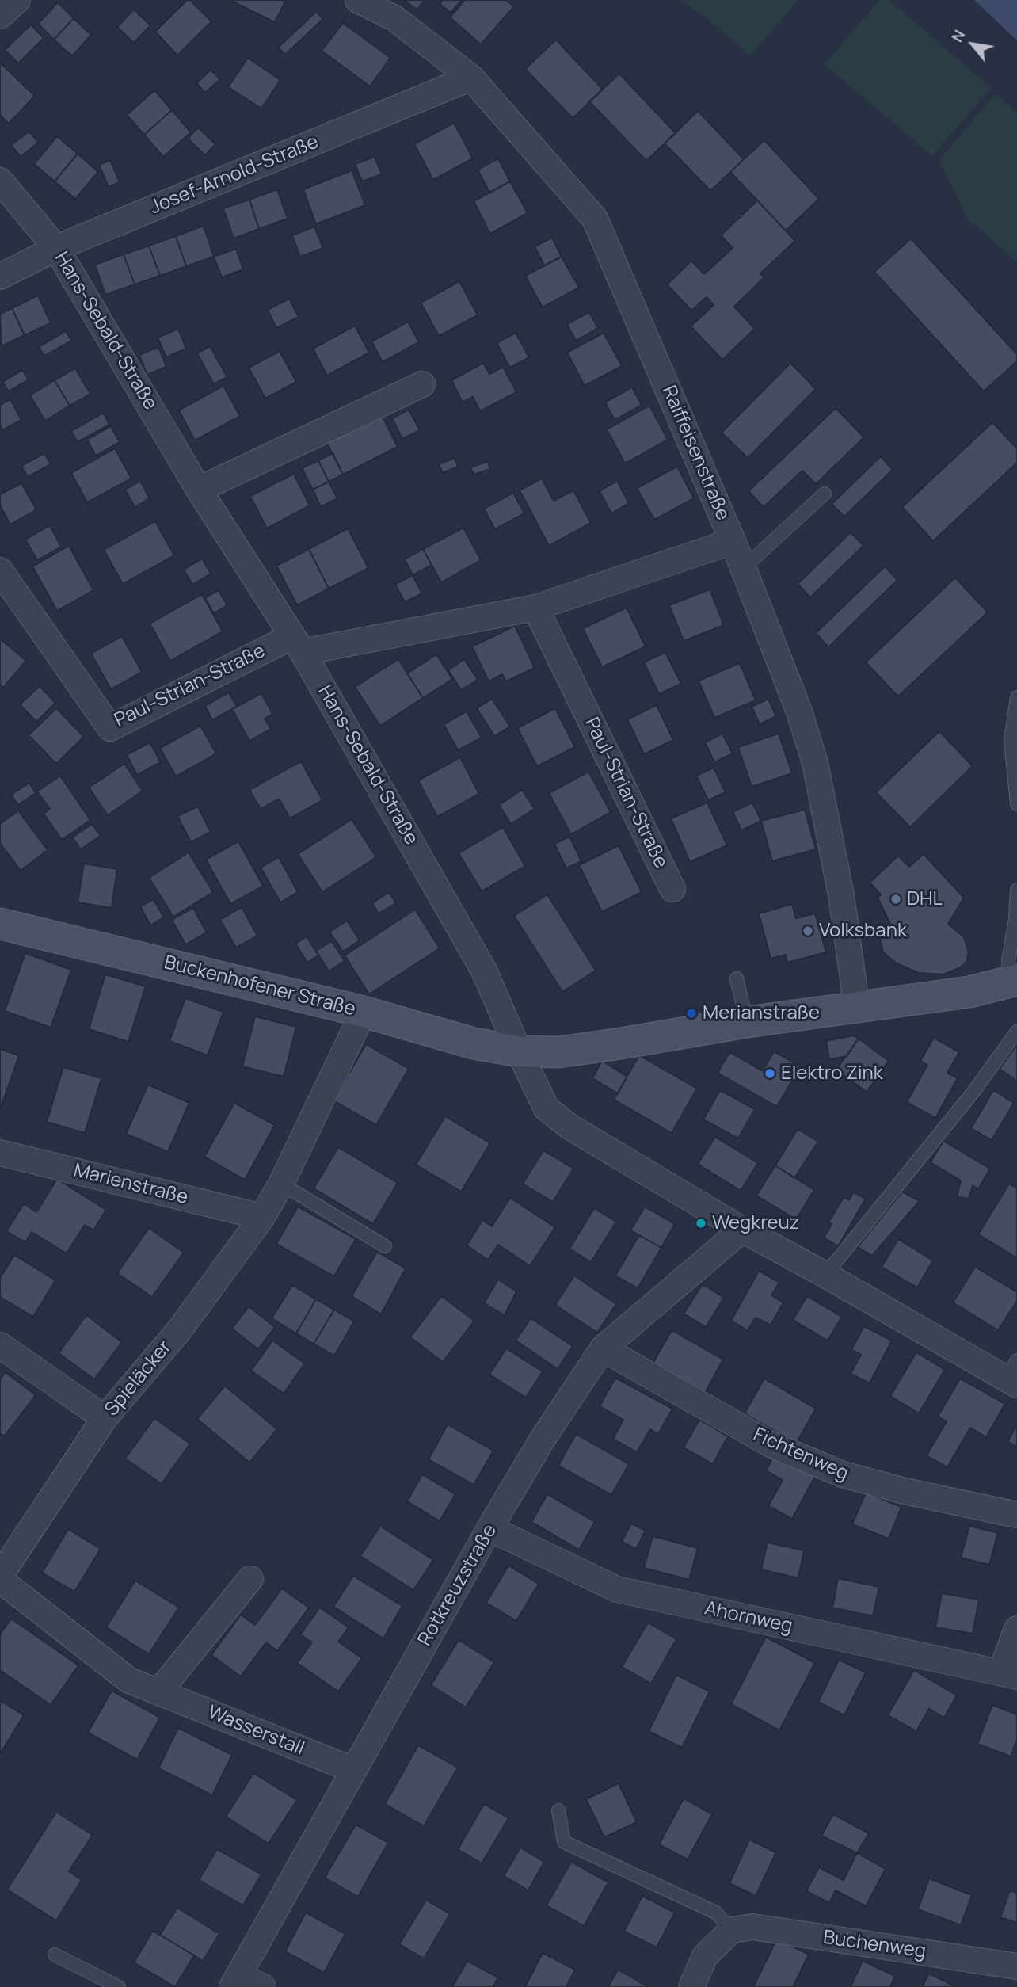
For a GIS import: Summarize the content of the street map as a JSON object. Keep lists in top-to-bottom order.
{
  "streets": {
    "street": [
      "Josef-Arnold-Straße",
      "Hans-Sebald-Straße",
      "Raiffeisenstraße",
      "Paul-Strian-Straße",
      "Buckenhofener Straße",
      "Marienstraße",
      "Spieläcker",
      "Fichtenweg",
      "Rotkreuzstraße",
      "Ahornweg",
      "Wasserstall",
      "Buchenweg"
    ]
  },
  "crossings": [
    ["Josef-Arnold-Straße", "Hans-Sebald-Straße"],
    ["Josef-Arnold-Straße", "Raiffeisenstraße"],
    ["Hans-Sebald-Straße", "Paul-Strian-Straße"],
    ["Hans-Sebald-Straße", "Buckenhofener Straße"],
    ["Raiffeisenstraße", "Paul-Strian-Straße"],
    ["Buckenhofener Straße", "Spieläcker"],
    ["Marienstraße", "Spieläcker"],
    ["Spieläcker", "Wasserstall"],
    ["Fichtenweg", "Rotkreuzstraße"],
    ["Rotkreuzstraße", "Ahornweg"],
    ["Rotkreuzstraße", "Wasserstall"]
  ],
  "places": [
    "DHL",
    "Volksbank",
    "Merianstraße",
    "Elektro Zink",
    "Wegkreuz"
  ],
  "north": "top left"
}
